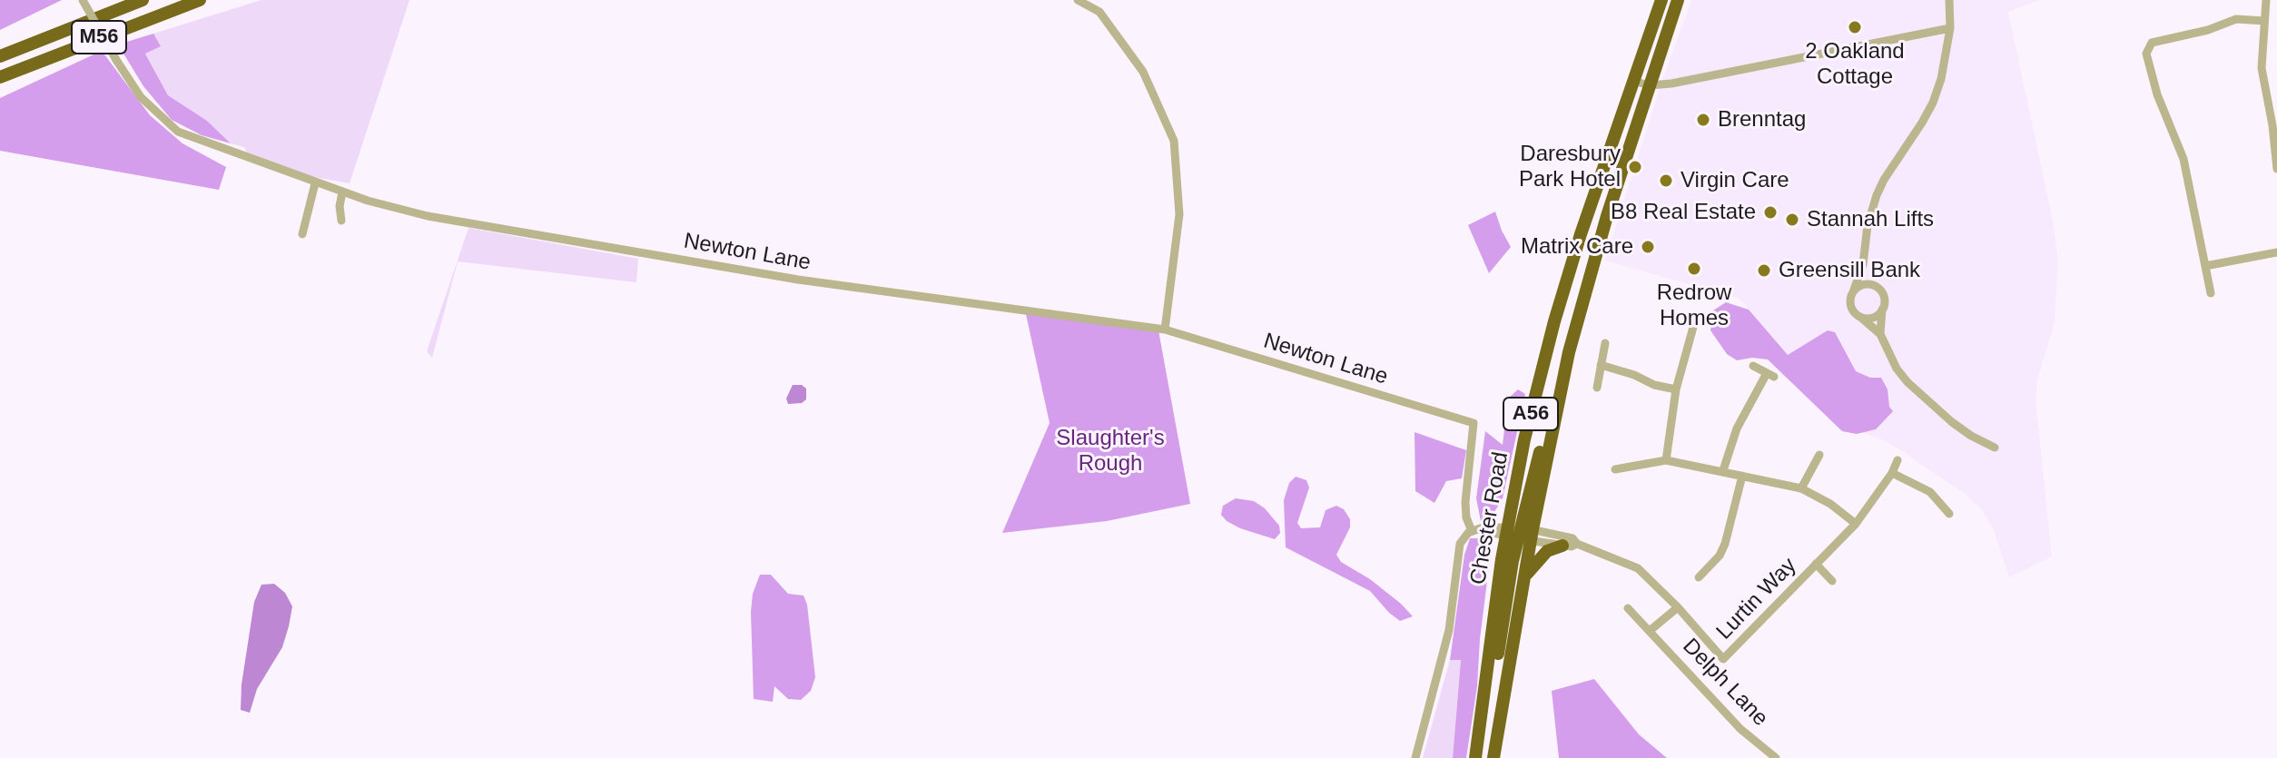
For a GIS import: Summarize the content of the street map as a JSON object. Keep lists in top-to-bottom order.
{
  "streets": {
    "highway": ["M56", "A56", "Chester Road"],
    "street": ["Newton Lane", "Lurtin Way", "Delph Lane"]
  },
  "crossings": [
    ["Newton Lane", "Chester Road"],
    ["Chester Road", "Delph Lane"],
    ["Lurtin Way", "Delph Lane"]
  ],
  "parks": ["Slaughter's Rough"],
  "places": [
    "2 Oakland Cottage",
    "Brenntag",
    "Daresbury Park Hotel",
    "Virgin Care",
    "B8 Real Estate",
    "Stannah Lifts",
    "Matrix Care",
    "Redrow Homes",
    "Greensill Bank"
  ]
}
